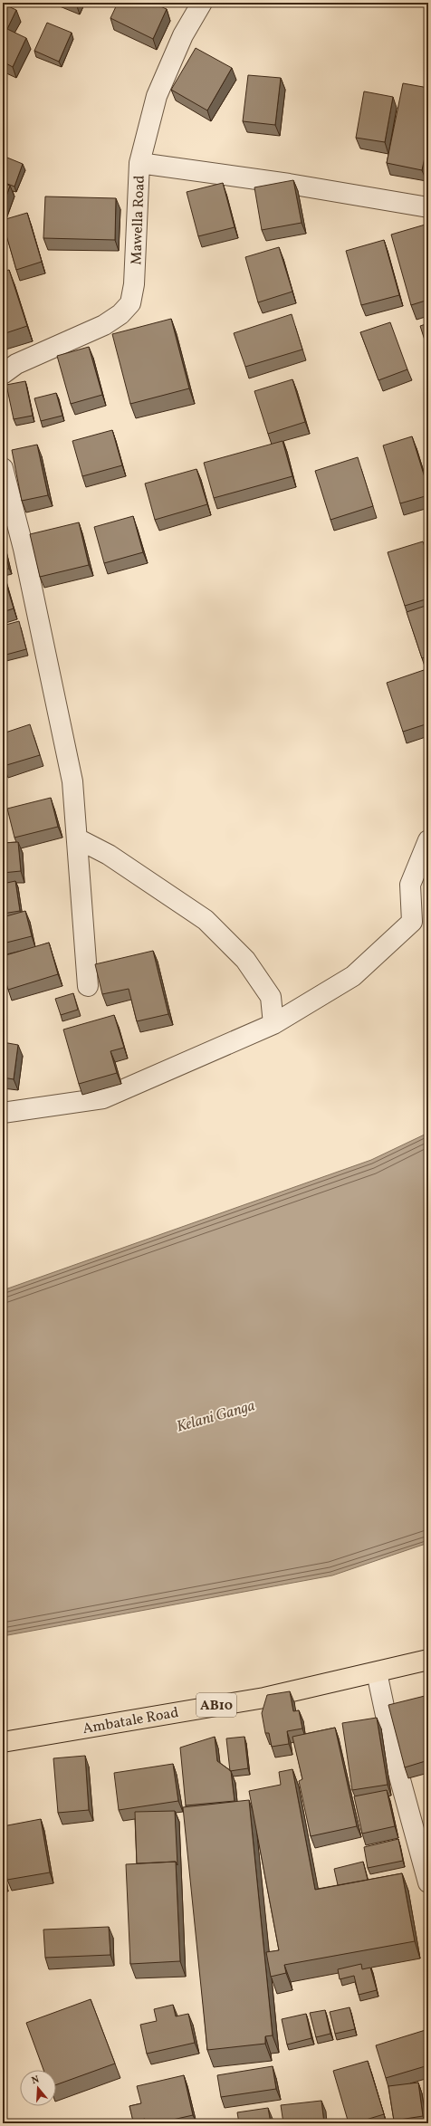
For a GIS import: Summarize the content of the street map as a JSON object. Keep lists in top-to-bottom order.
{
  "streets": {
    "main road": ["AB10", "Ambatale Road"],
    "street": ["Mawella Road"]
  },
  "water": ["Kelani Ganga"],
  "north": "top"
}
